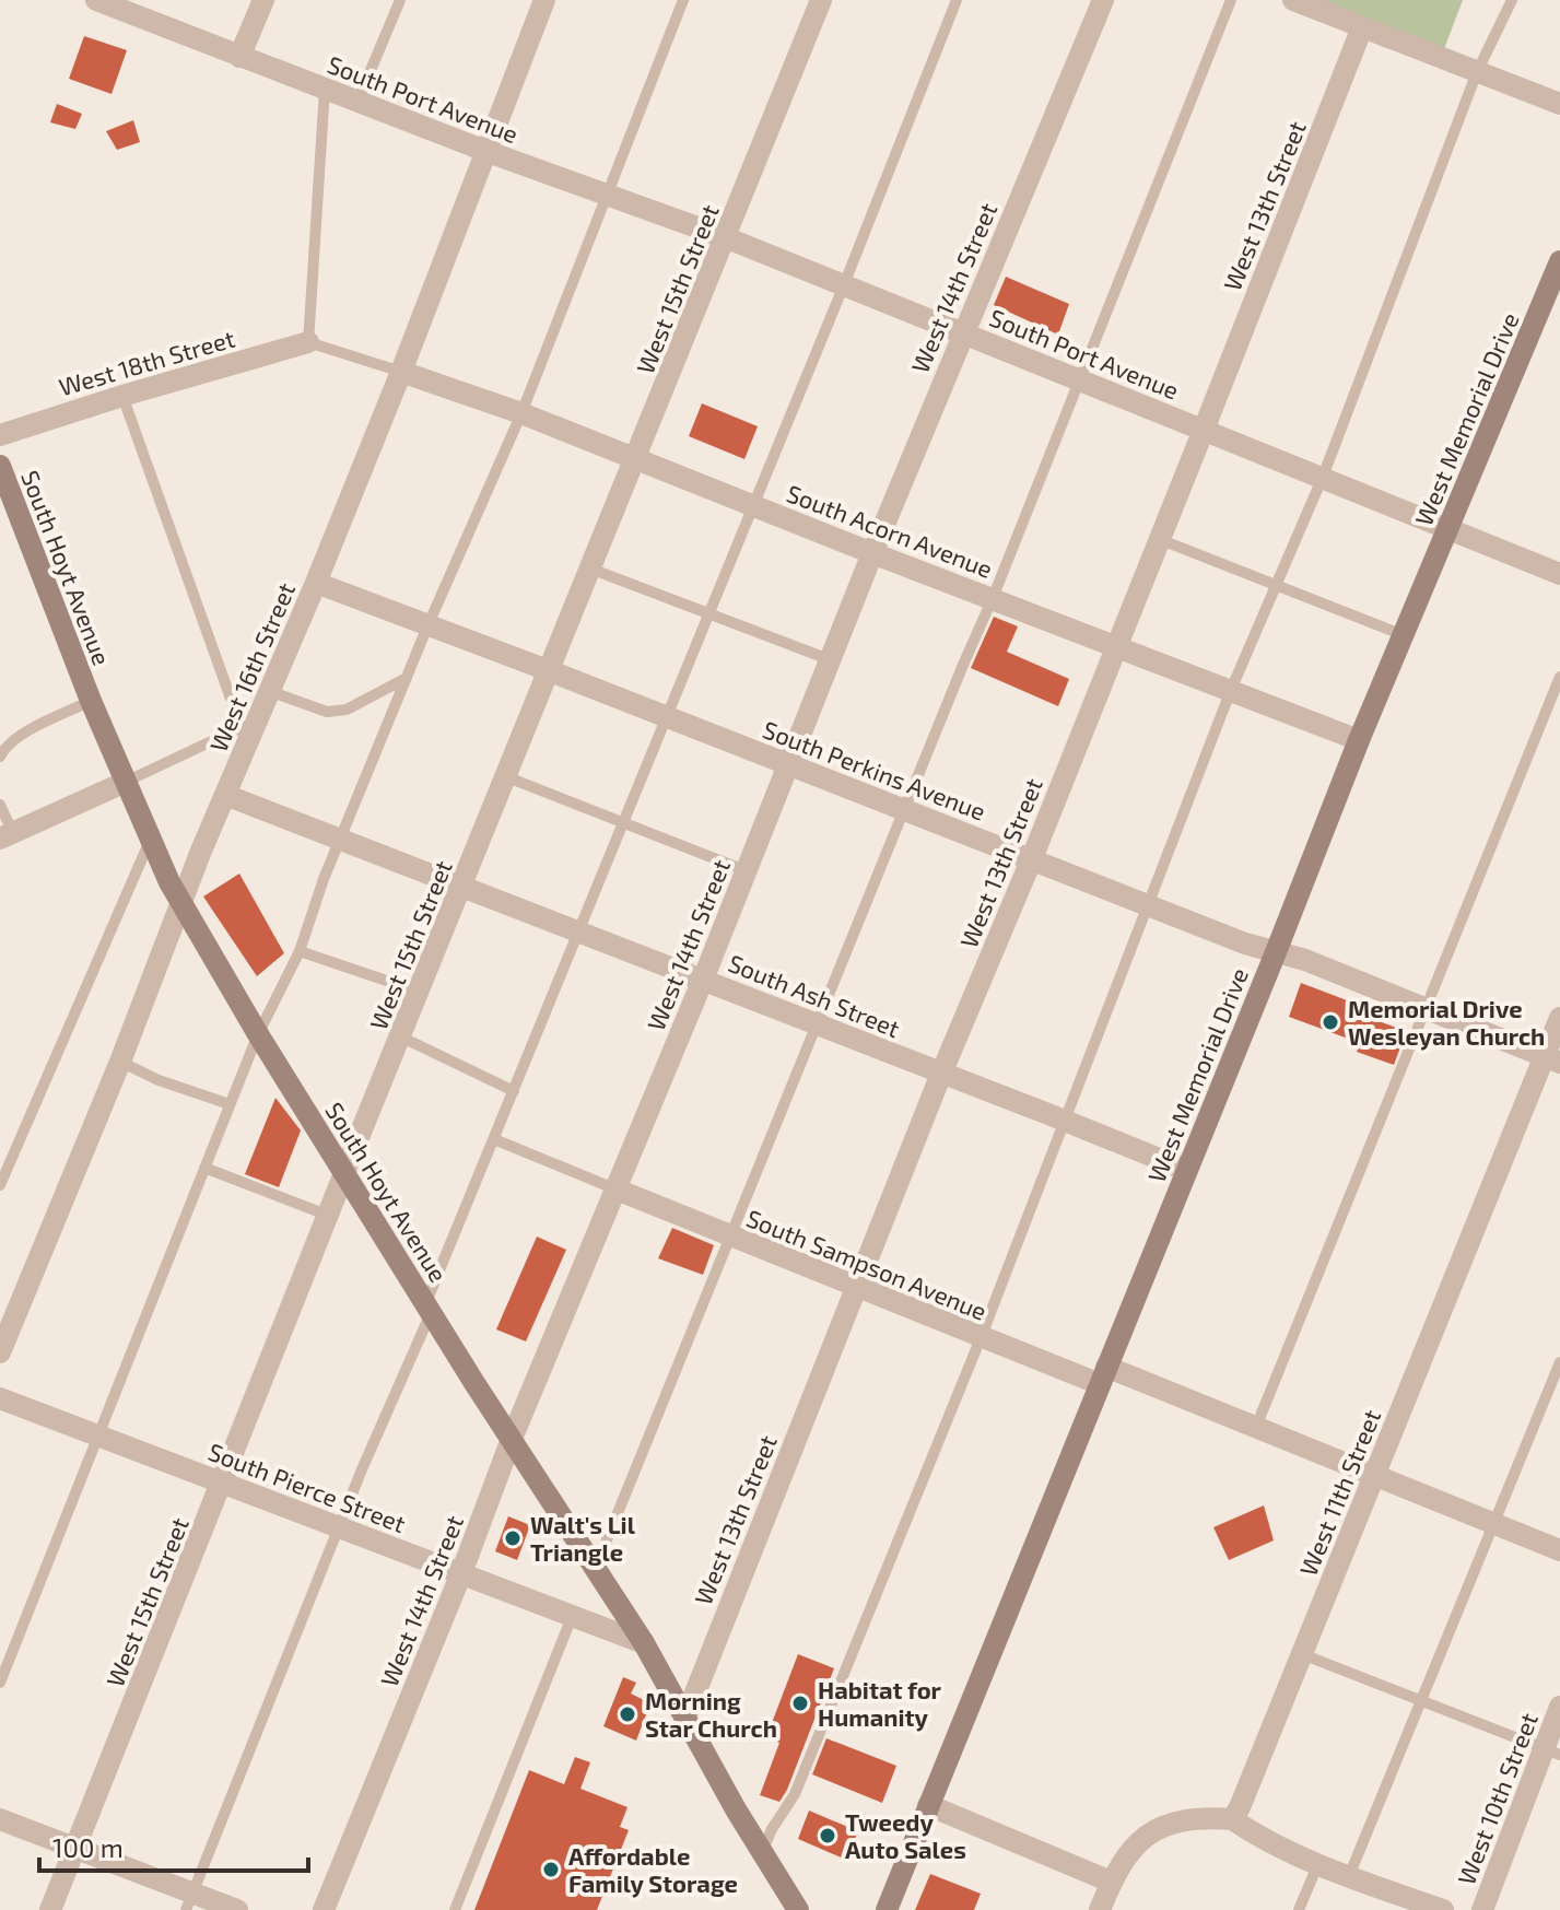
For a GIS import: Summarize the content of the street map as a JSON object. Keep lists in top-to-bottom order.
{
  "streets": {
    "main road": ["West Memorial Drive", "South Hoyt Avenue"],
    "street": [
      "South Port Avenue",
      "West 13th Street",
      "West 14th Street",
      "West 15th Street",
      "West 18th Street",
      "South Acorn Avenue",
      "West 16th Street",
      "South Perkins Avenue",
      "South Ash Street",
      "South Sampson Avenue",
      "South Pierce Street",
      "West 11th Street",
      "West 10th Street"
    ]
  },
  "crossings": [
    ["South Port Avenue", "West 13th Street"],
    ["South Port Avenue", "West 14th Street"],
    ["South Port Avenue", "West 15th Street"],
    ["South Port Avenue", "West Memorial Drive"],
    ["South Port Avenue", "West 16th Street"],
    ["West 13th Street", "South Acorn Avenue"],
    ["West 13th Street", "South Hoyt Avenue"],
    ["West 13th Street", "South Perkins Avenue"],
    ["West 13th Street", "South Ash Street"],
    ["West 13th Street", "South Sampson Avenue"],
    ["West 14th Street", "South Acorn Avenue"],
    ["West 14th Street", "South Hoyt Avenue"],
    ["West 14th Street", "South Perkins Avenue"],
    ["West 14th Street", "South Ash Street"],
    ["West 14th Street", "South Sampson Avenue"],
    ["West 14th Street", "South Pierce Street"],
    ["West 15th Street", "South Acorn Avenue"],
    ["West 15th Street", "South Hoyt Avenue"],
    ["West 15th Street", "South Perkins Avenue"],
    ["West 15th Street", "South Ash Street"],
    ["West 15th Street", "South Pierce Street"],
    ["West Memorial Drive", "South Acorn Avenue"],
    ["West Memorial Drive", "South Perkins Avenue"],
    ["West Memorial Drive", "South Ash Street"],
    ["West Memorial Drive", "South Sampson Avenue"],
    ["South Acorn Avenue", "West 16th Street"],
    ["South Hoyt Avenue", "West 16th Street"],
    ["South Hoyt Avenue", "South Pierce Street"],
    ["West 16th Street", "South Perkins Avenue"],
    ["West 16th Street", "South Ash Street"],
    ["South Perkins Avenue", "West 11th Street"],
    ["South Sampson Avenue", "West 11th Street"]
  ],
  "places": [
    "Memorial Drive Wesleyan Church",
    "Walt's Lil Triangle",
    "Habitat for Humanity",
    "Morning Star Church",
    "Tweedy Auto Sales",
    "Affordable Family Storage"
  ],
  "scale_bar": "100 m"
}
